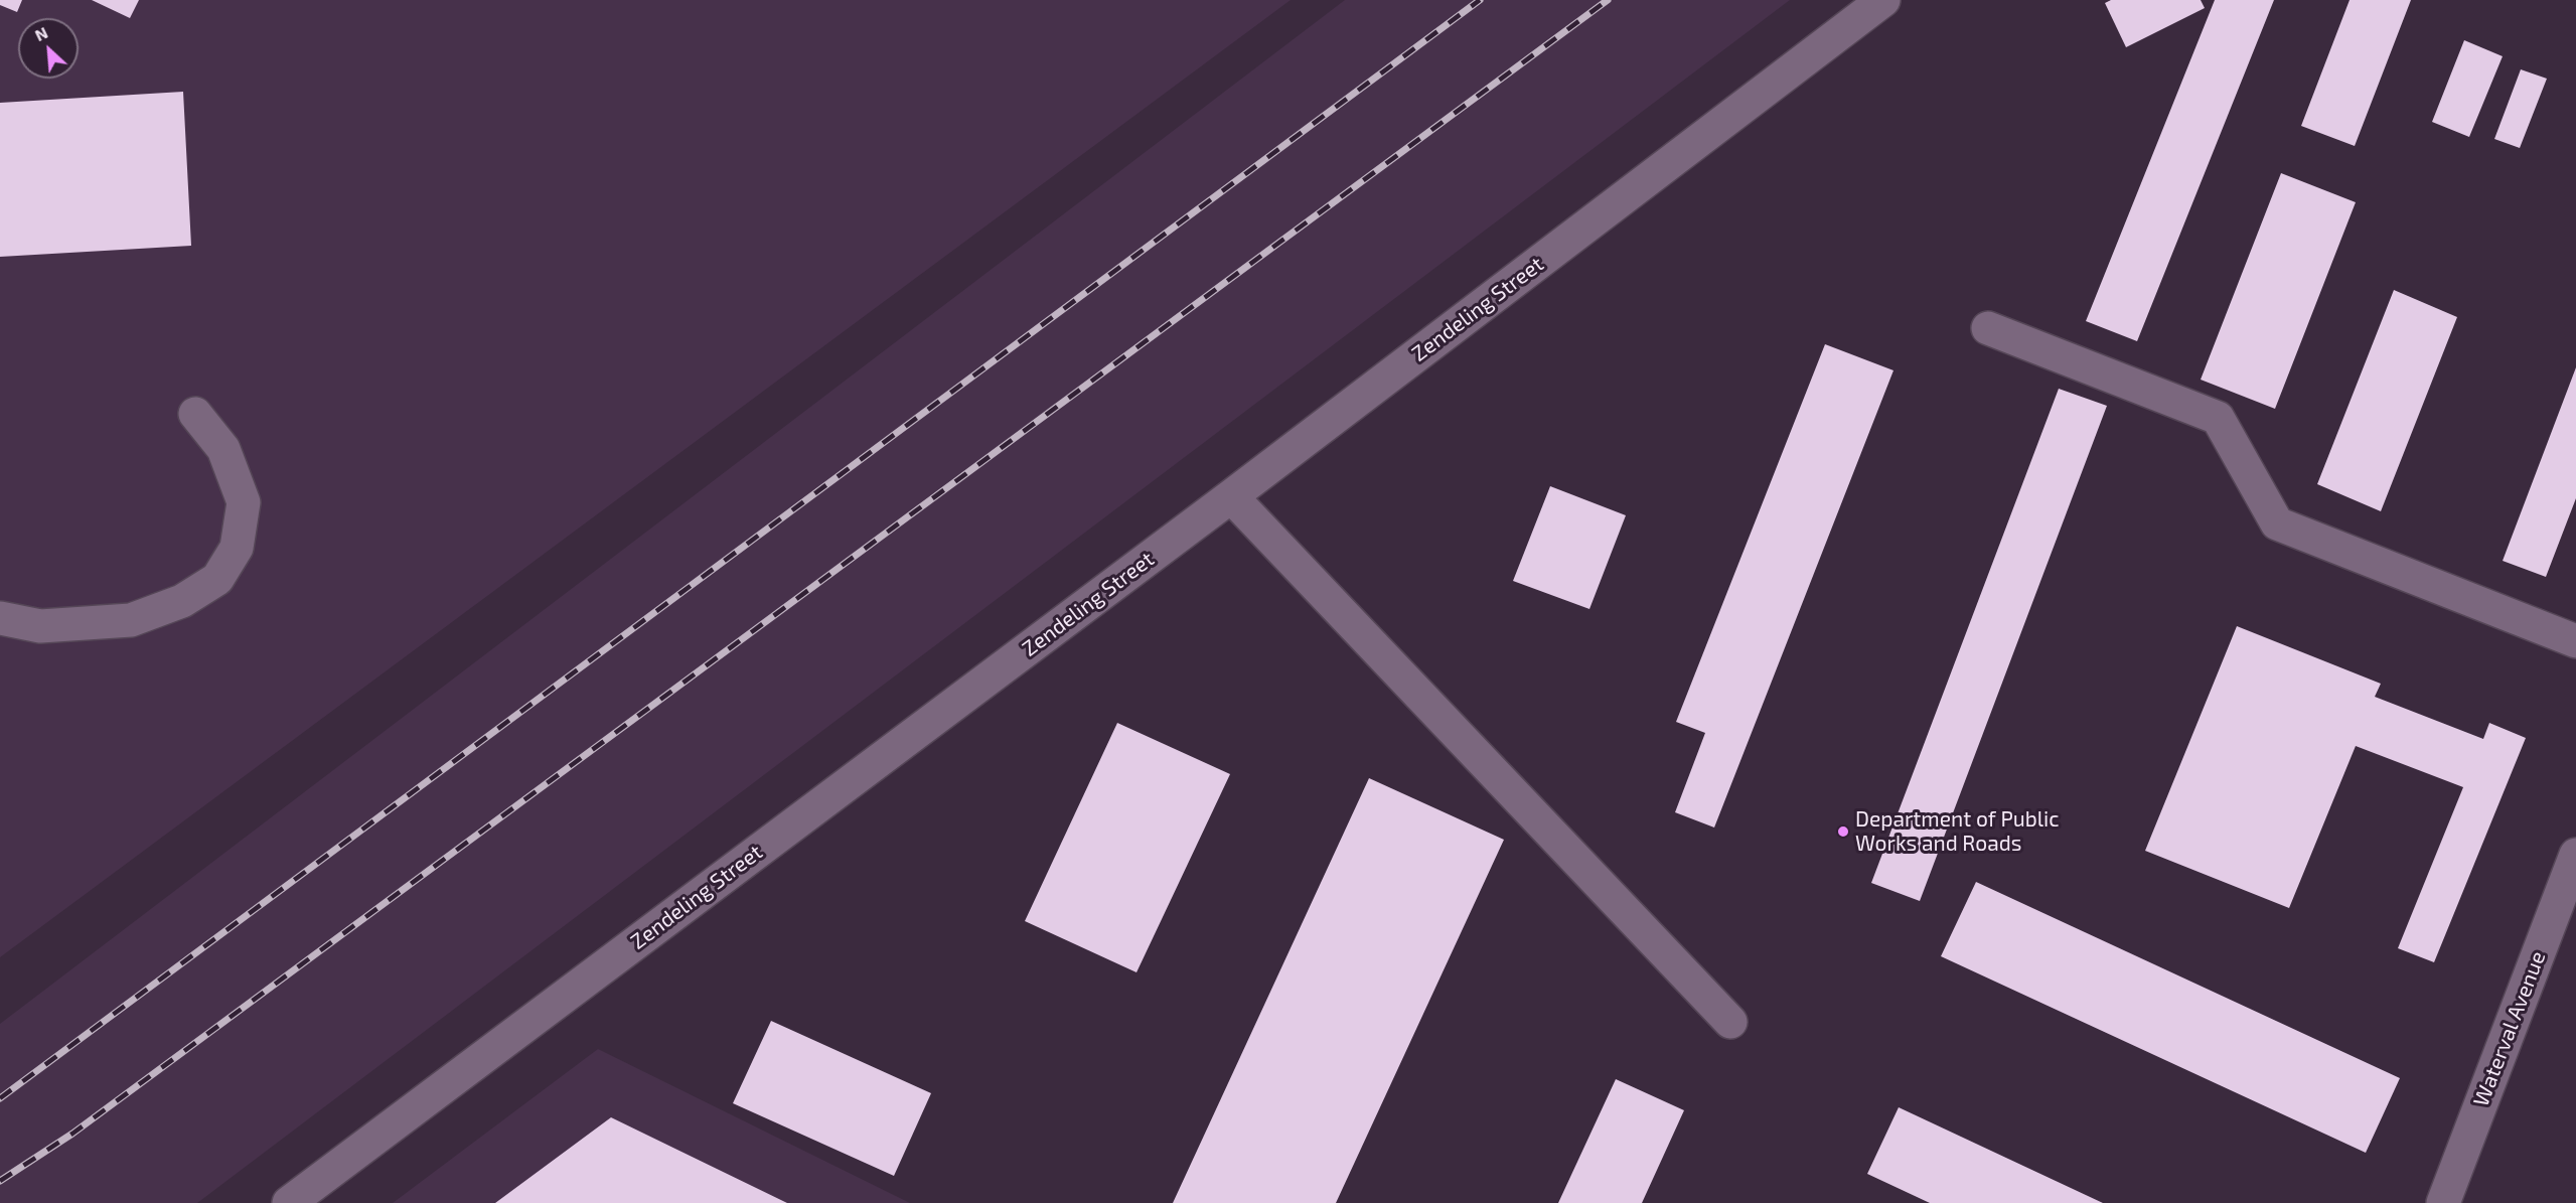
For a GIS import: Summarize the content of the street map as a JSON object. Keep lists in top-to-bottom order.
{
  "streets": {
    "street": ["Zendeling Street", "Waterval Avenue"]
  },
  "places": ["Department of Public Works and Roads"],
  "north": "top left"
}
